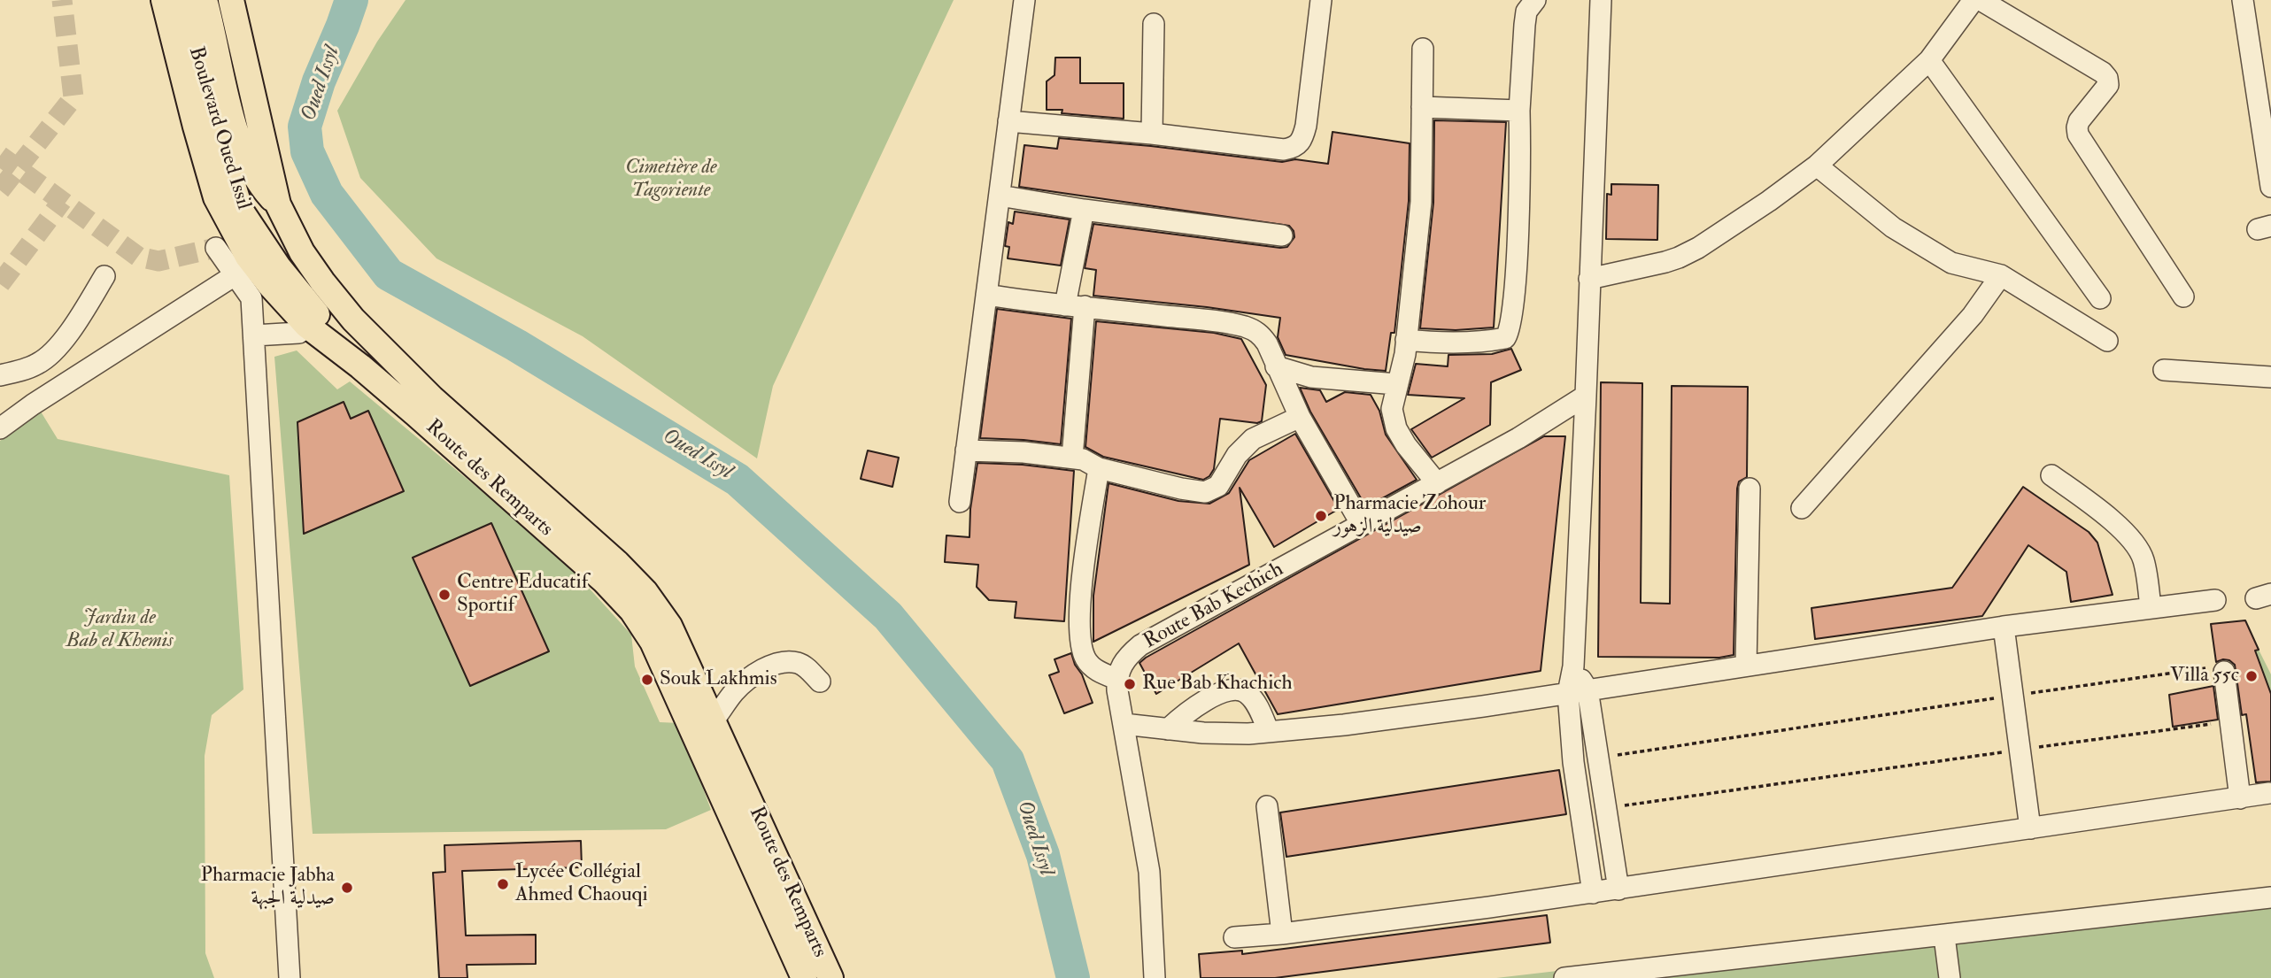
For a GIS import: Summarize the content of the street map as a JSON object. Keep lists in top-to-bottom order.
{
  "streets": {
    "main road": ["Boulevard Oued Issil", "Route des Remparts"],
    "street": ["Route Bab Kechich"]
  },
  "crossings": [
    ["Boulevard Oued Issil", "Route des Remparts"]
  ],
  "water": ["Oued Issyl"],
  "parks": ["Cimetière de Tagoriente", "Jardin de Bab el Khemis"],
  "places": [
    "Pharmacie Zohour صيدلية الزهور",
    "Centre Educatif Sportif",
    "Villa 55c",
    "Souk Lakhmis",
    "Rue Bab Khachich",
    "Lycée Collégial Ahmed Chaouqi",
    "Pharmacie Jabha صيدلية الجبهة"
  ]
}
